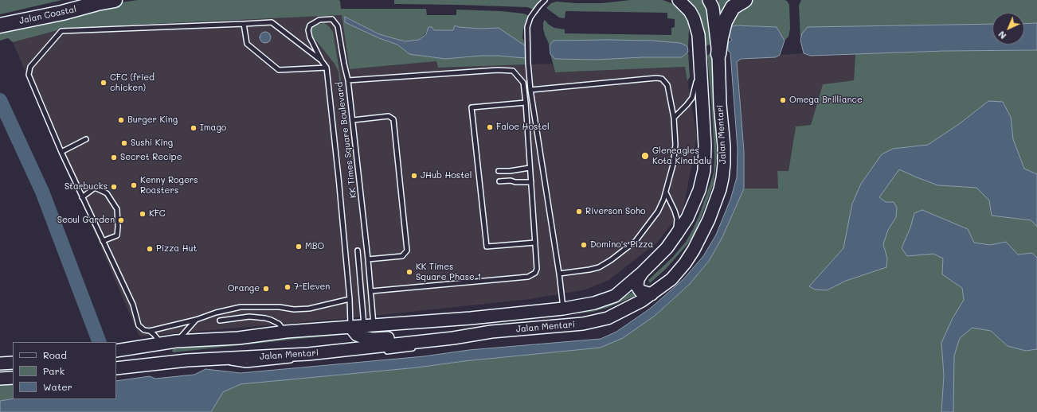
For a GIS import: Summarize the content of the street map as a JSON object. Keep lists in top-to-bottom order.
{
  "streets": {
    "highway": ["Jalan Coastal"],
    "main road": ["Jalan Mentari"],
    "lane": ["KK Times Square Boulevard"]
  },
  "crossings": [
    ["Jalan Mentari", "KK Times Square Boulevard"]
  ],
  "places": [
    "CFC (fried chicken)",
    "Omega Brilliance",
    "Burger King",
    "Faloe Hostel",
    "Imago",
    "Sushi King",
    "Gleneagles Kota Kinabalu",
    "Secret Recipe",
    "JHub Hostel",
    "Kenny Rogers Roasters",
    "Starbucks",
    "Riverson Soho",
    "KFC",
    "Seoul Garden",
    "Domino's Pizza",
    "MBO",
    "Pizza Hut",
    "KK Times Square Phase 1",
    "7-Eleven",
    "Orange"
  ],
  "legend": ["Road", "Park", "Water"],
  "north": "bottom left"
}
